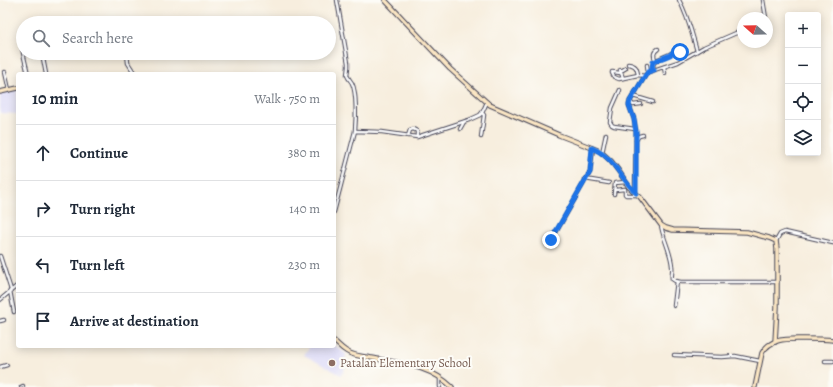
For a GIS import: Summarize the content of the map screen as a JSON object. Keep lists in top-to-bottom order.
{
  "places": ["Patalan Elementary School"],
  "north": "left",
  "page": {
    "map_buttons": ["+", "−"],
    "search": "Search here",
    "heading": ["10 min", "Walk · 750 m"],
    "list": [
      ["Continue", "380 m"],
      ["Turn right", "140 m"],
      ["Turn left", "230 m"],
      "Arrive at destination"
    ]
  }
}
